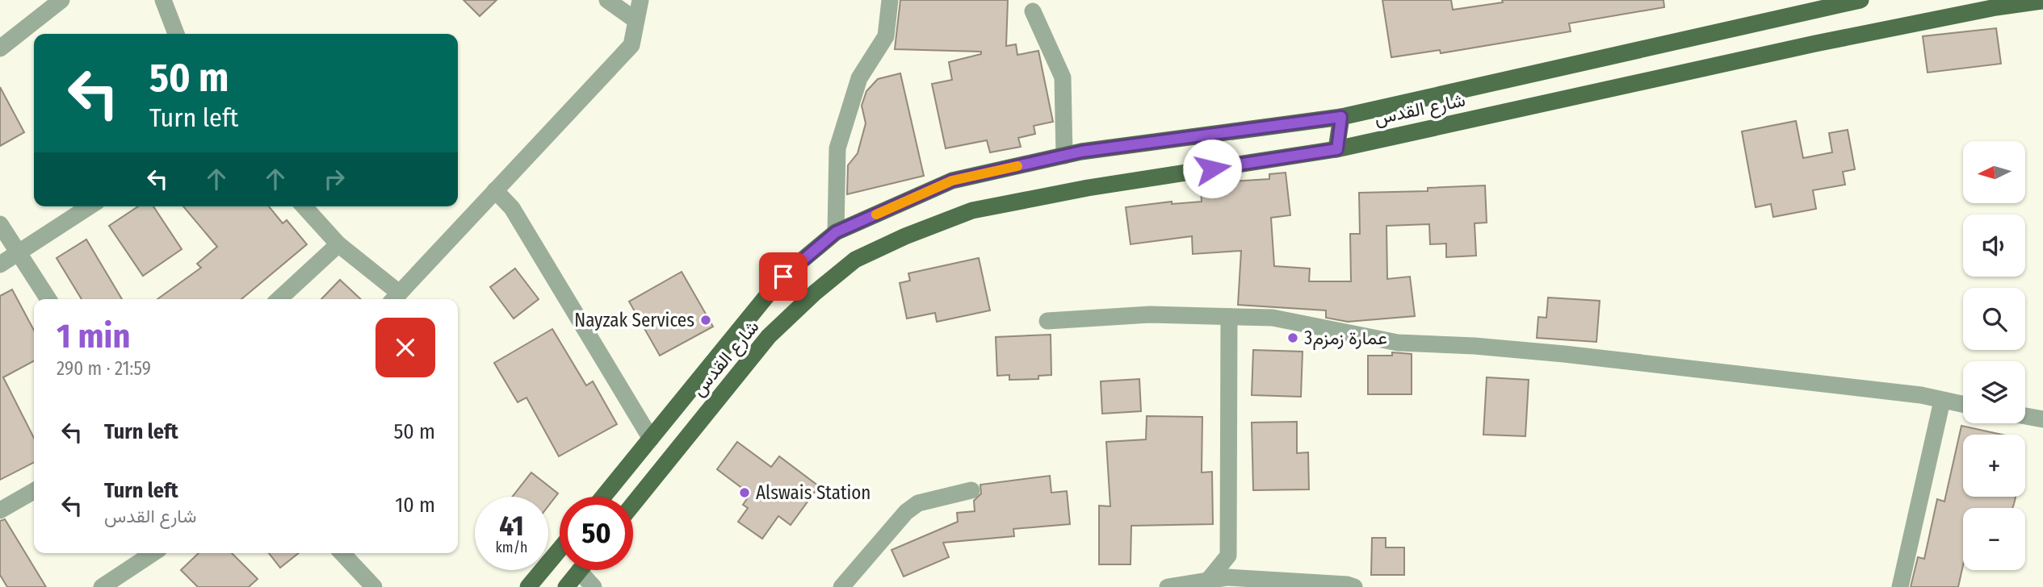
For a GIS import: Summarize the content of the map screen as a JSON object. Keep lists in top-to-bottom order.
{
  "streets": {
    "main road": ["شارع القدس"]
  },
  "places": ["Nayzak Services", "عمارة زمزم3", "Alswais Station"],
  "north": "left",
  "page": {
    "turn": ["50 m", "Turn left"],
    "map_buttons": ["+", "−"],
    "heading": ["1 min", "290 m · 21:59"],
    "list": [
      {
        "name": "Turn left",
        "value": "50 m"
      },
      {
        "name": "Turn left",
        "note": "شارع القدس",
        "value": "10 m"
      }
    ],
    "speed": "41 km/h",
    "limit": "50"
  }
}
